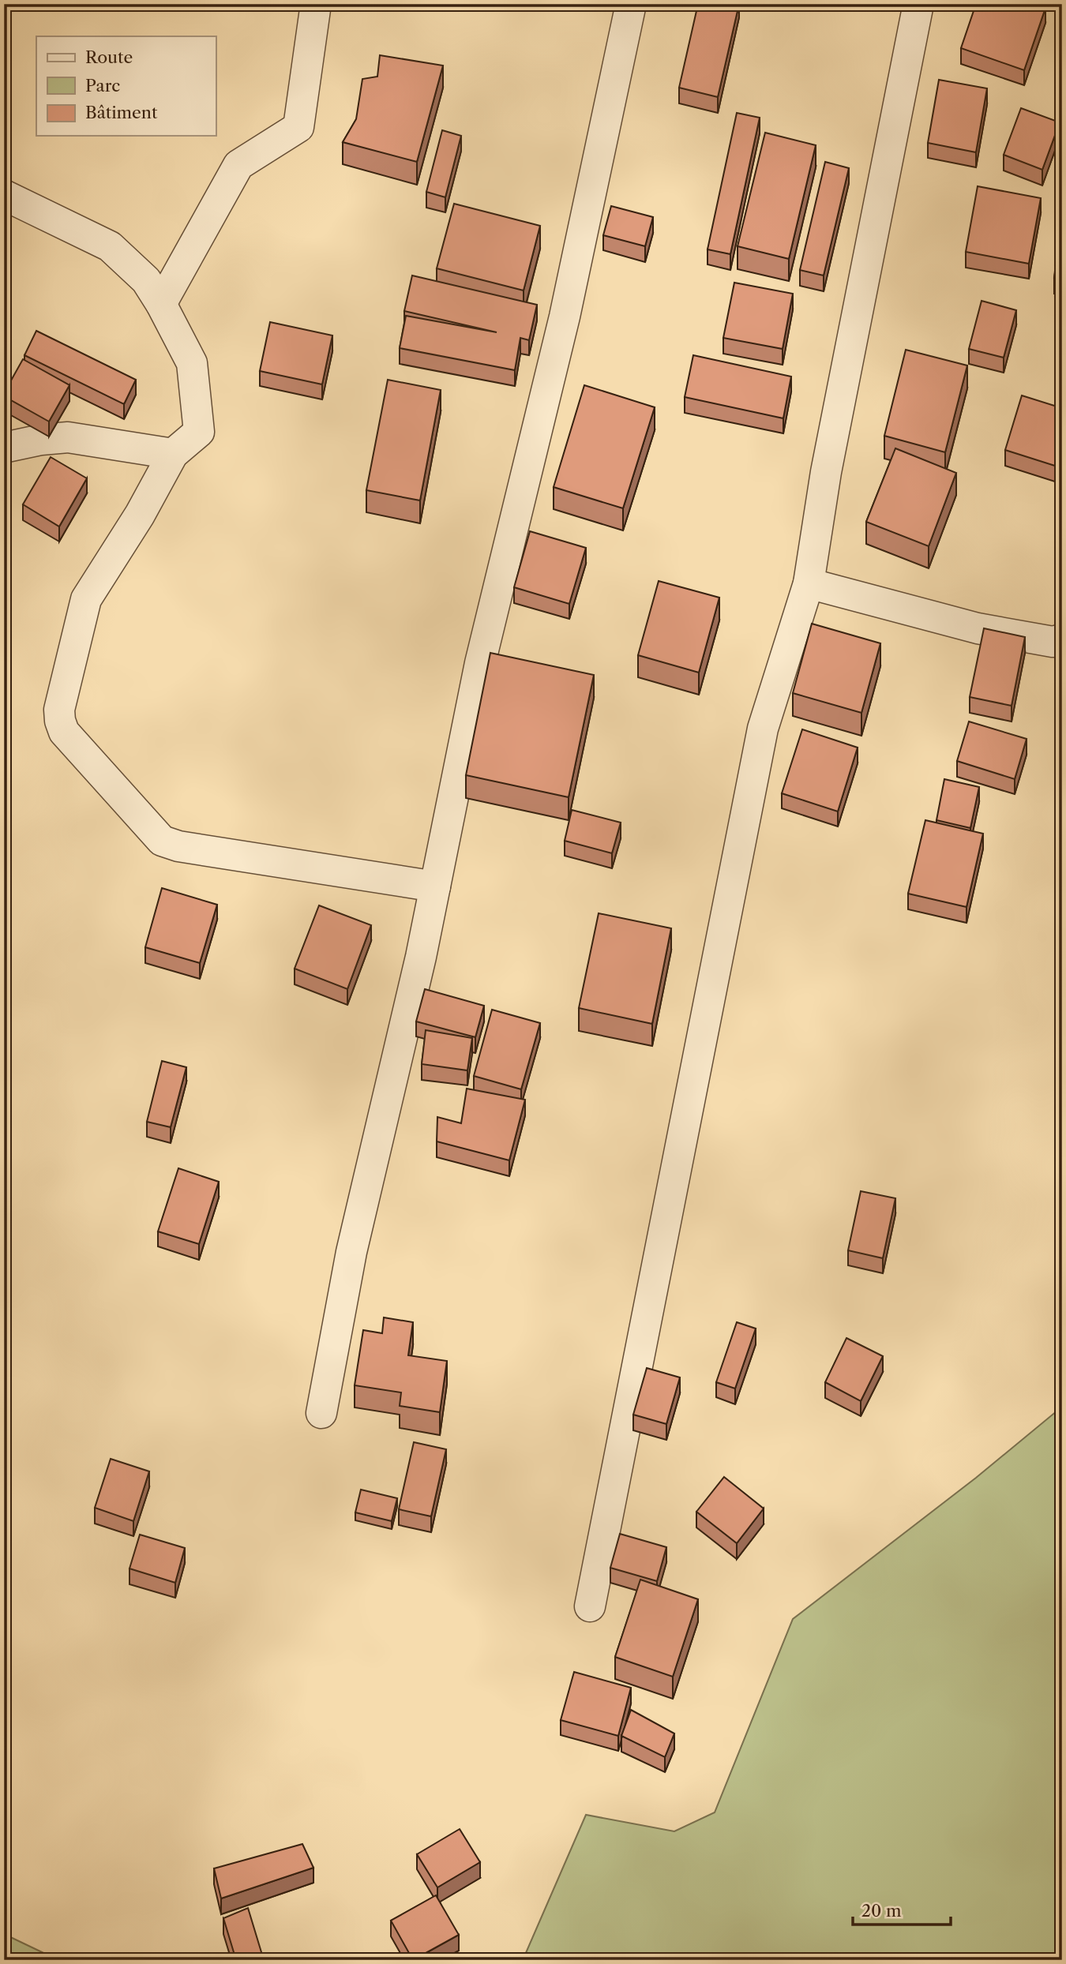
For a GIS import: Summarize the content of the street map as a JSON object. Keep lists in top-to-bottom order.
{
  "legend": ["Route", "Parc", "Bâtiment"],
  "scale_bar": "20 m"
}
